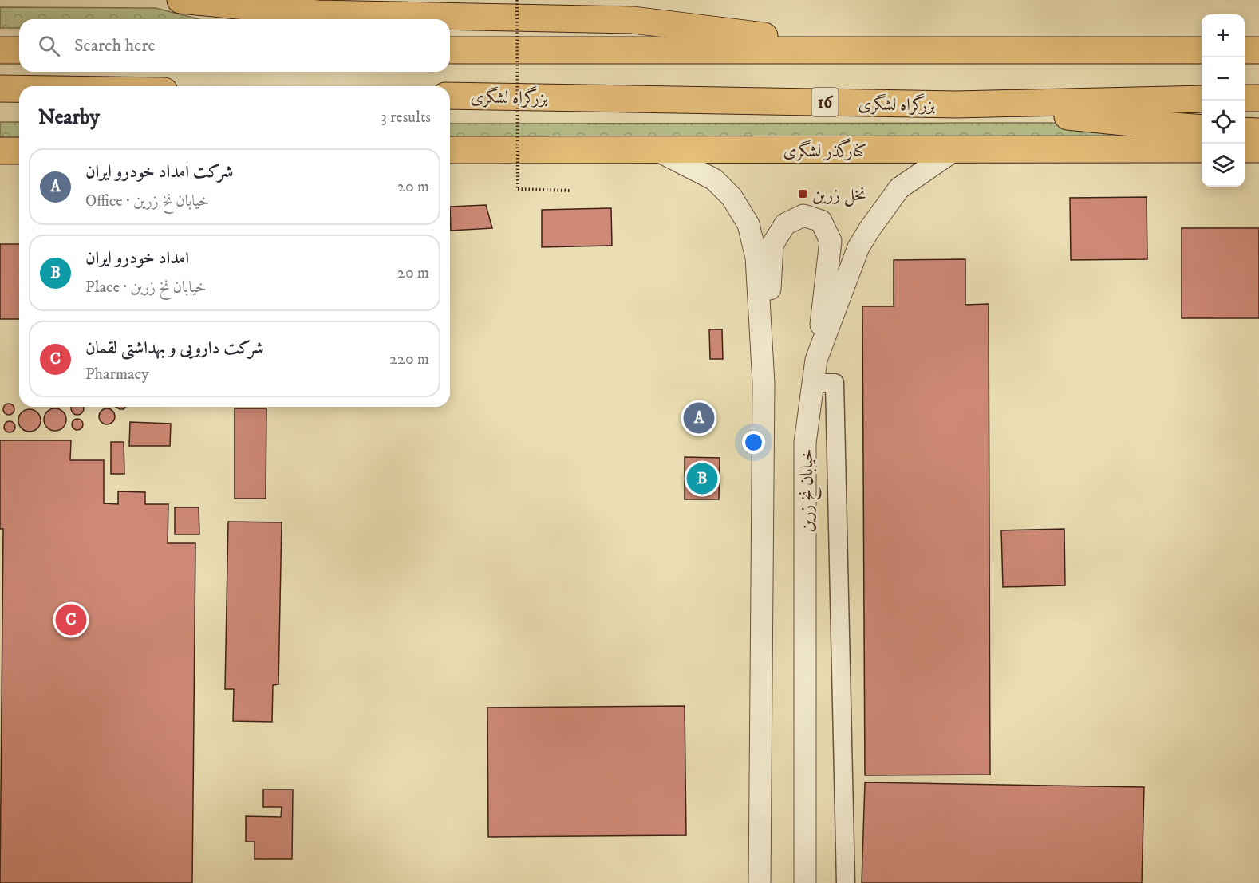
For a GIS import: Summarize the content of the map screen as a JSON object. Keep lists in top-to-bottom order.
{
  "streets": {
    "main road": ["بزرگراه لشگری", "16", "کنارگذر لشگری"],
    "street": ["خیابان نخ زرین"]
  },
  "crossings": [
    ["کنارگذر لشگری", "خیابان نخ زرین"]
  ],
  "places": {
    "transit": ["نخل زرین"]
  },
  "page": {
    "map_buttons": ["+", "−"],
    "search": "Search here",
    "heading": ["Nearby", "3 results"],
    "list": [
      {
        "mark": "A",
        "name": "شرکت امداد خودرو ایران",
        "note": "Office · خیابان نخ زرین",
        "value": "20 m"
      },
      {
        "mark": "B",
        "name": "امداد خودرو ایران",
        "note": "Place · خیابان نخ زرین",
        "value": "20 m"
      },
      {
        "mark": "C",
        "name": "شرکت دارویی و بهداشتی لقمان",
        "note": "Pharmacy",
        "value": "220 m"
      }
    ],
    "pins": ["A", "B", "C"]
  }
}
